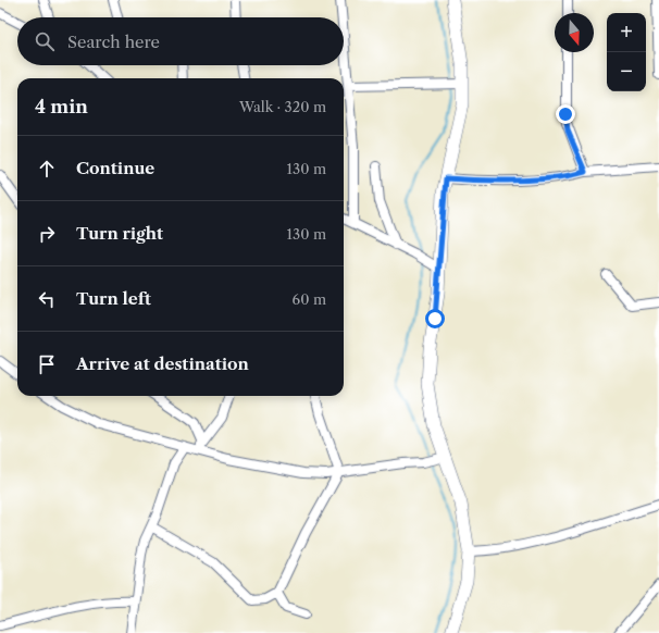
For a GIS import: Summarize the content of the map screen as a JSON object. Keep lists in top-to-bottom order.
{
  "north": "bottom",
  "page": {
    "map_buttons": ["+", "−"],
    "search": "Search here",
    "heading": ["4 min", "Walk · 320 m"],
    "list": [
      ["Continue", "130 m"],
      ["Turn right", "130 m"],
      ["Turn left", "60 m"],
      "Arrive at destination"
    ]
  }
}
